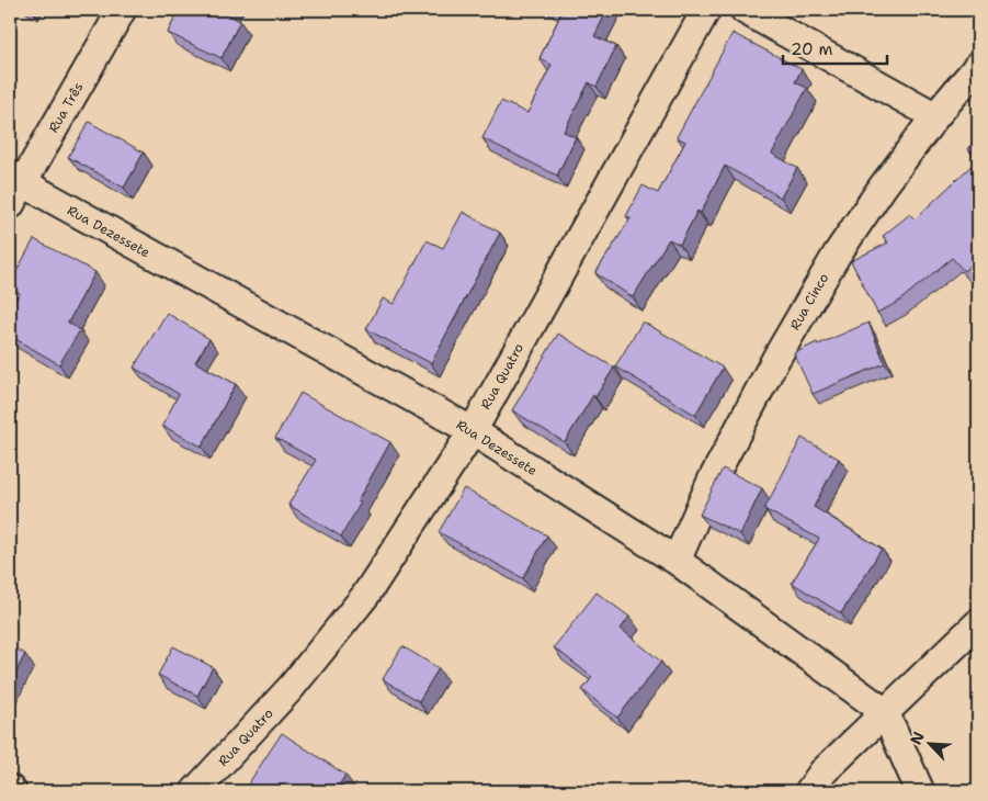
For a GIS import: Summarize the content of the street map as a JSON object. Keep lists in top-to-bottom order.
{
  "streets": {
    "street": [
      "Rua Três",
      "Rua Dezessete",
      "Rua Cinco",
      "Rua Quatro"
    ]
  },
  "crossings": [
    ["Rua Três", "Rua Dezessete"],
    ["Rua Dezessete", "Rua Cinco"],
    ["Rua Dezessete", "Rua Quatro"]
  ],
  "scale_bar": "20 m",
  "north": "top left"
}
